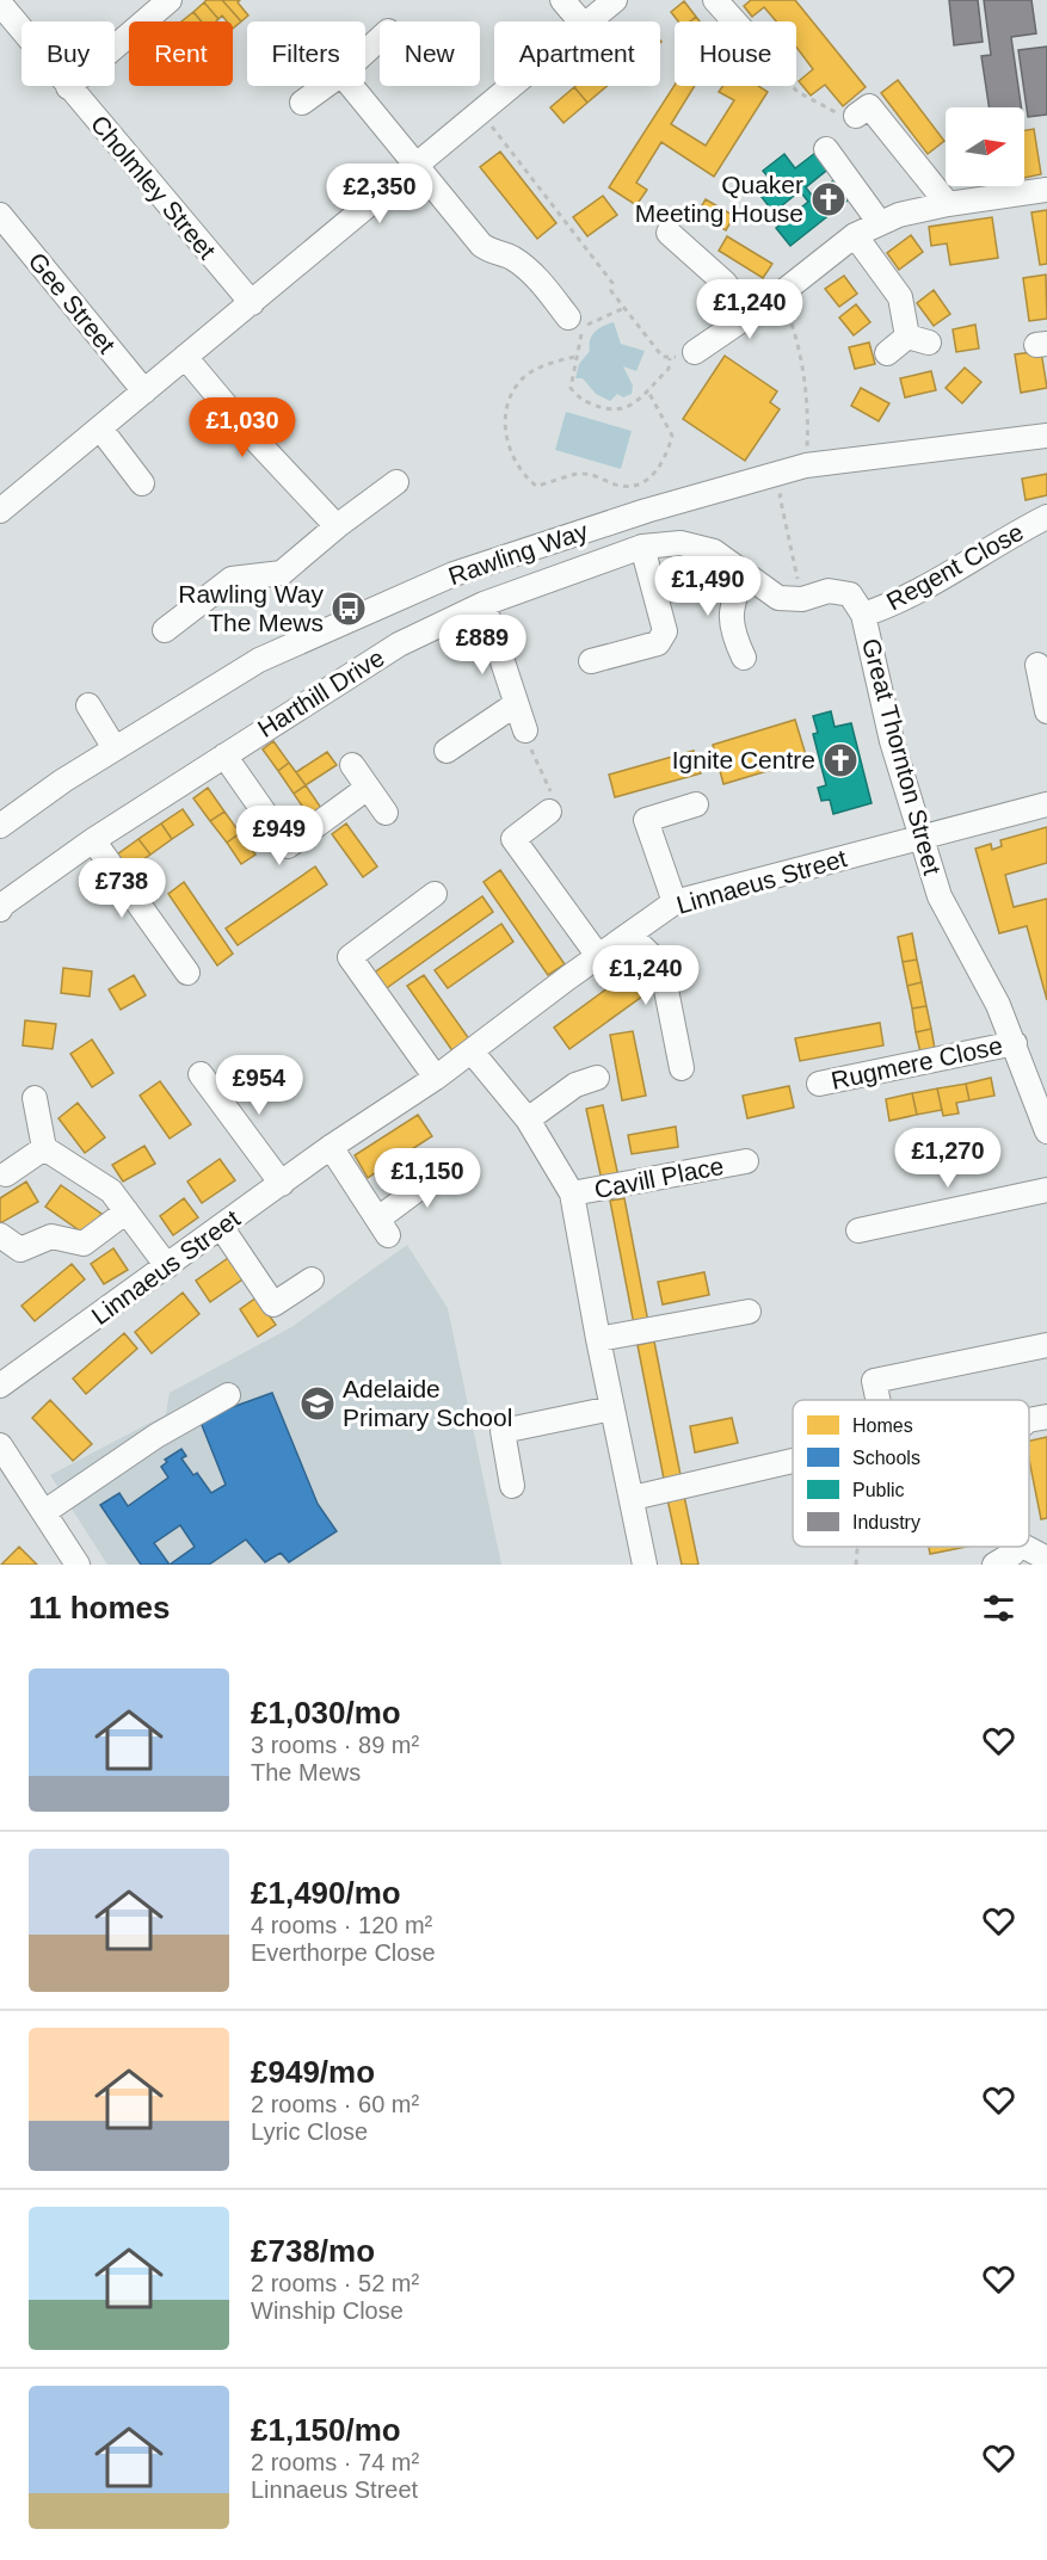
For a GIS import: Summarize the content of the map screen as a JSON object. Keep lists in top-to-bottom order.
{
  "streets": {
    "street": [
      "Cholmley Street",
      "Gee Street",
      "Rawling Way",
      "Regent Close",
      "Harthill Drive",
      "Great Thornton Street",
      "Linnaeus Street",
      "Rugmere Close",
      "Cavill Place"
    ]
  },
  "crossings": [
    ["Regent Close", "Harthill Drive"],
    ["Regent Close", "Great Thornton Street"],
    ["Harthill Drive", "Great Thornton Street"],
    ["Great Thornton Street", "Linnaeus Street"],
    ["Great Thornton Street", "Rugmere Close"],
    ["Linnaeus Street", "Cavill Place"]
  ],
  "places": {
    "church": ["Quaker Meeting House", "Ignite Centre"],
    "bus stop": ["Rawling Way The Mews"],
    "school or university": ["Adelaide Primary School"]
  },
  "legend": [
    "Homes",
    "Schools",
    "Public",
    "Industry"
  ],
  "north": "right",
  "page": {
    "chip": [
      "Buy",
      "Rent",
      "Filters",
      "New",
      "Apartment",
      "House"
    ],
    "price": [
      "£2,350",
      "£1,240",
      "£1,030",
      "£1,490",
      "£889",
      "£949",
      "£738",
      "£1,240",
      "£954",
      "£1,270",
      "£1,150"
    ],
    "heading": "11 homes",
    "list": [
      {
        "name": "£1,030/mo",
        "note": "3 rooms · 89 m² · The Mews"
      },
      {
        "name": "£1,490/mo",
        "note": "4 rooms · 120 m² · Everthorpe Close"
      },
      {
        "name": "£949/mo",
        "note": "2 rooms · 60 m² · Lyric Close"
      },
      {
        "name": "£738/mo",
        "note": "2 rooms · 52 m² · Winship Close"
      },
      {
        "name": "£1,150/mo",
        "note": "2 rooms · 74 m² · Linnaeus Street"
      }
    ]
  }
}
